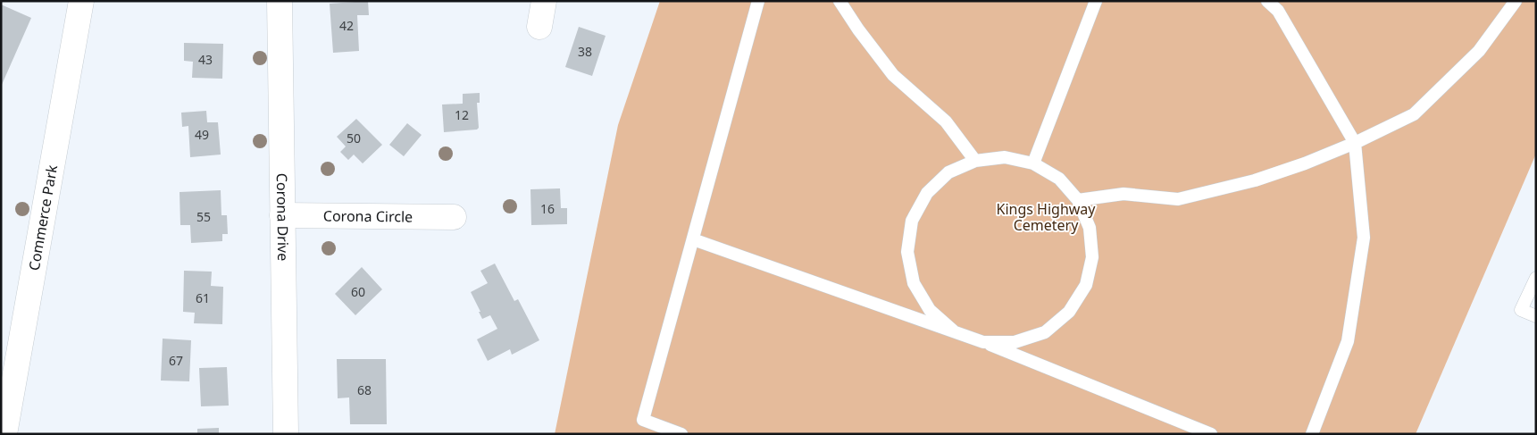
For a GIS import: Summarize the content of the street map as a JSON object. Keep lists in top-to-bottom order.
{
  "streets": {
    "street": ["Corona Circle", "Commerce Park", "Corona Drive"]
  },
  "crossings": [
    ["Corona Circle", "Corona Drive"]
  ],
  "parks": ["Kings Highway Cemetery"],
  "house_numbers": [
    "42",
    "38",
    "43",
    "12",
    "49",
    "50",
    "16",
    "55",
    "60",
    "61",
    "67",
    "68"
  ]
}
